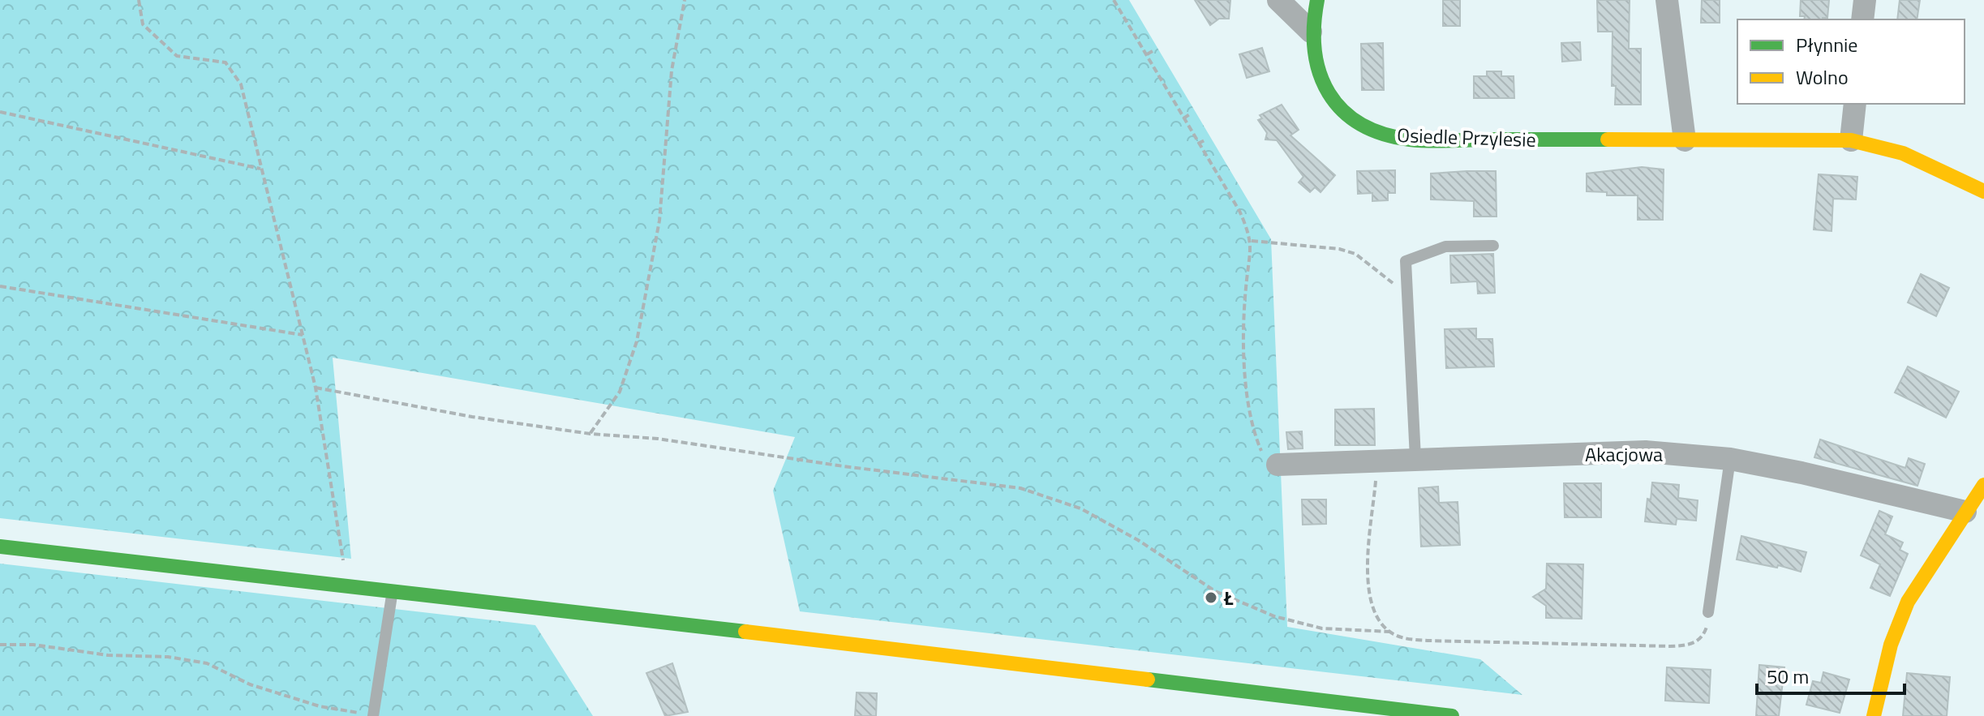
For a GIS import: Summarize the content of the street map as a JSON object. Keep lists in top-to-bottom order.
{
  "streets": {
    "main road": ["Osiedle Przylesie"],
    "street": ["Akacjowa"]
  },
  "places": ["Ł"],
  "legend": ["Płynnie", "Wolno"],
  "scale_bar": "50 m"
}
